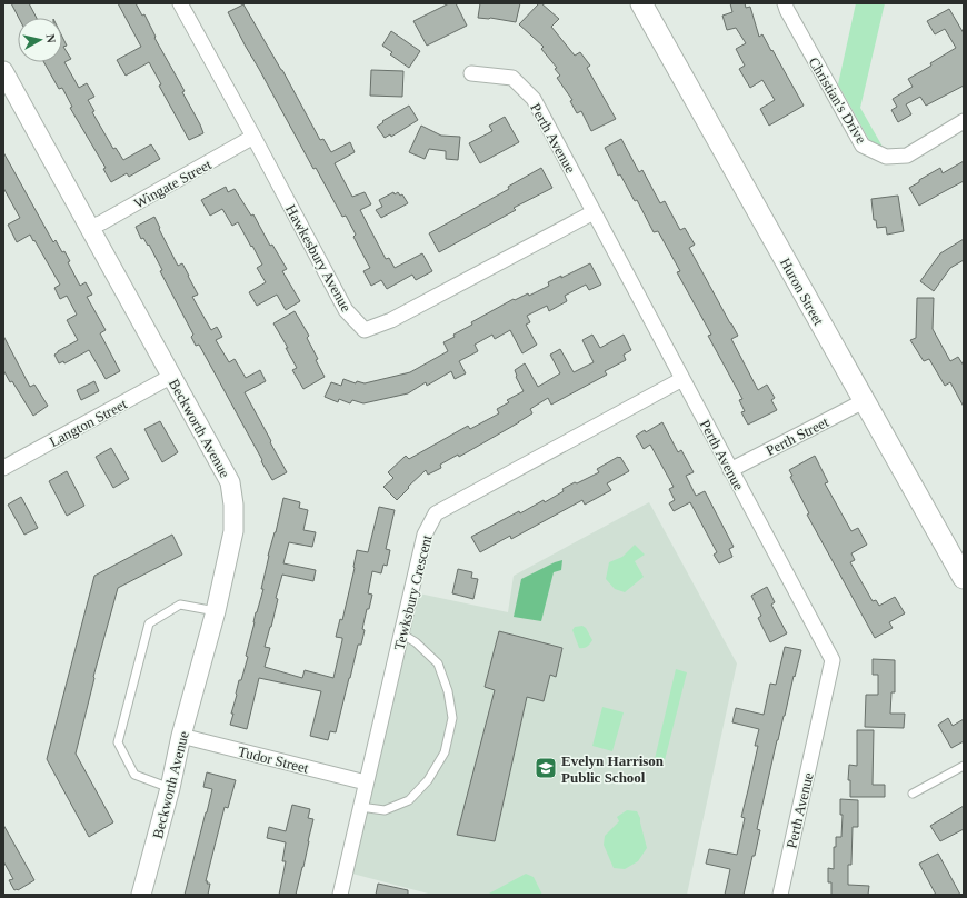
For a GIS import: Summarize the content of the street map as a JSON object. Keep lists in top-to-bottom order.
{
  "streets": {
    "main road": ["Huron Street"],
    "street": [
      "Christian's Drive",
      "Perth Avenue",
      "Wingate Street",
      "Hawkesbury Avenue",
      "Langton Street",
      "Beckworth Avenue",
      "Perth Street",
      "Tewksbury Crescent",
      "Tudor Street"
    ]
  },
  "crossings": [
    ["Perth Avenue", "Hawkesbury Avenue"],
    ["Perth Avenue", "Perth Street"],
    ["Perth Avenue", "Tewksbury Crescent"],
    ["Wingate Street", "Hawkesbury Avenue"],
    ["Wingate Street", "Beckworth Avenue"],
    ["Huron Street", "Perth Street"],
    ["Langton Street", "Beckworth Avenue"],
    ["Beckworth Avenue", "Tudor Street"],
    ["Tewksbury Crescent", "Tudor Street"]
  ],
  "places": {
    "school or university": ["Evelyn Harrison Public School"]
  },
  "north": "right"
}
